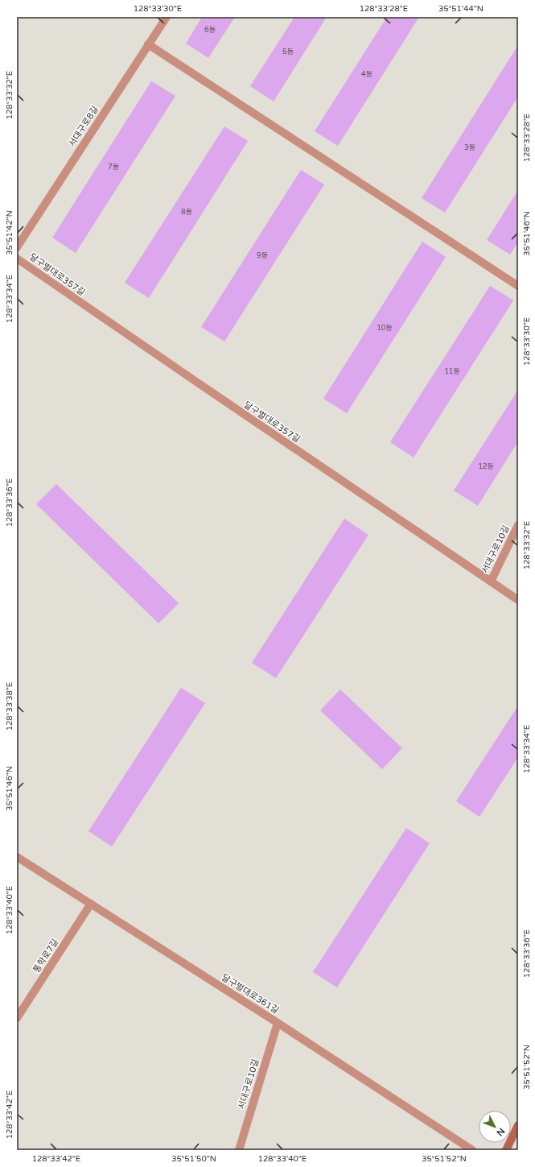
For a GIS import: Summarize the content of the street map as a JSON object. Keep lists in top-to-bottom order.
{
  "streets": {
    "street": [
      "서대구로8길",
      "달구벌대로357길",
      "서대구로10길",
      "통학로7길",
      "달구벌대로361길"
    ]
  },
  "crossings": [
    ["달구벌대로357길", "서대구로10길"],
    ["서대구로10길", "달구벌대로361길"],
    ["통학로7길", "달구벌대로361길"]
  ],
  "house_numbers": [
    "6동",
    "5동",
    "4동",
    "3동",
    "7동",
    "8동",
    "9동",
    "10동",
    "11동",
    "12동"
  ],
  "north": "bottom right",
  "coordinates": [
    "128°33'30\"E",
    "128°33'28\"E",
    "35°51'44\"N",
    "128°33'32\"E",
    "35°51'42\"N",
    "35°51'46\"N",
    "128°33'34\"E",
    "128°33'36\"E",
    "128°33'38\"E",
    "128°33'40\"E",
    "35°51'52\"N",
    "128°33'42\"E",
    "35°51'50\"N"
  ]
}
